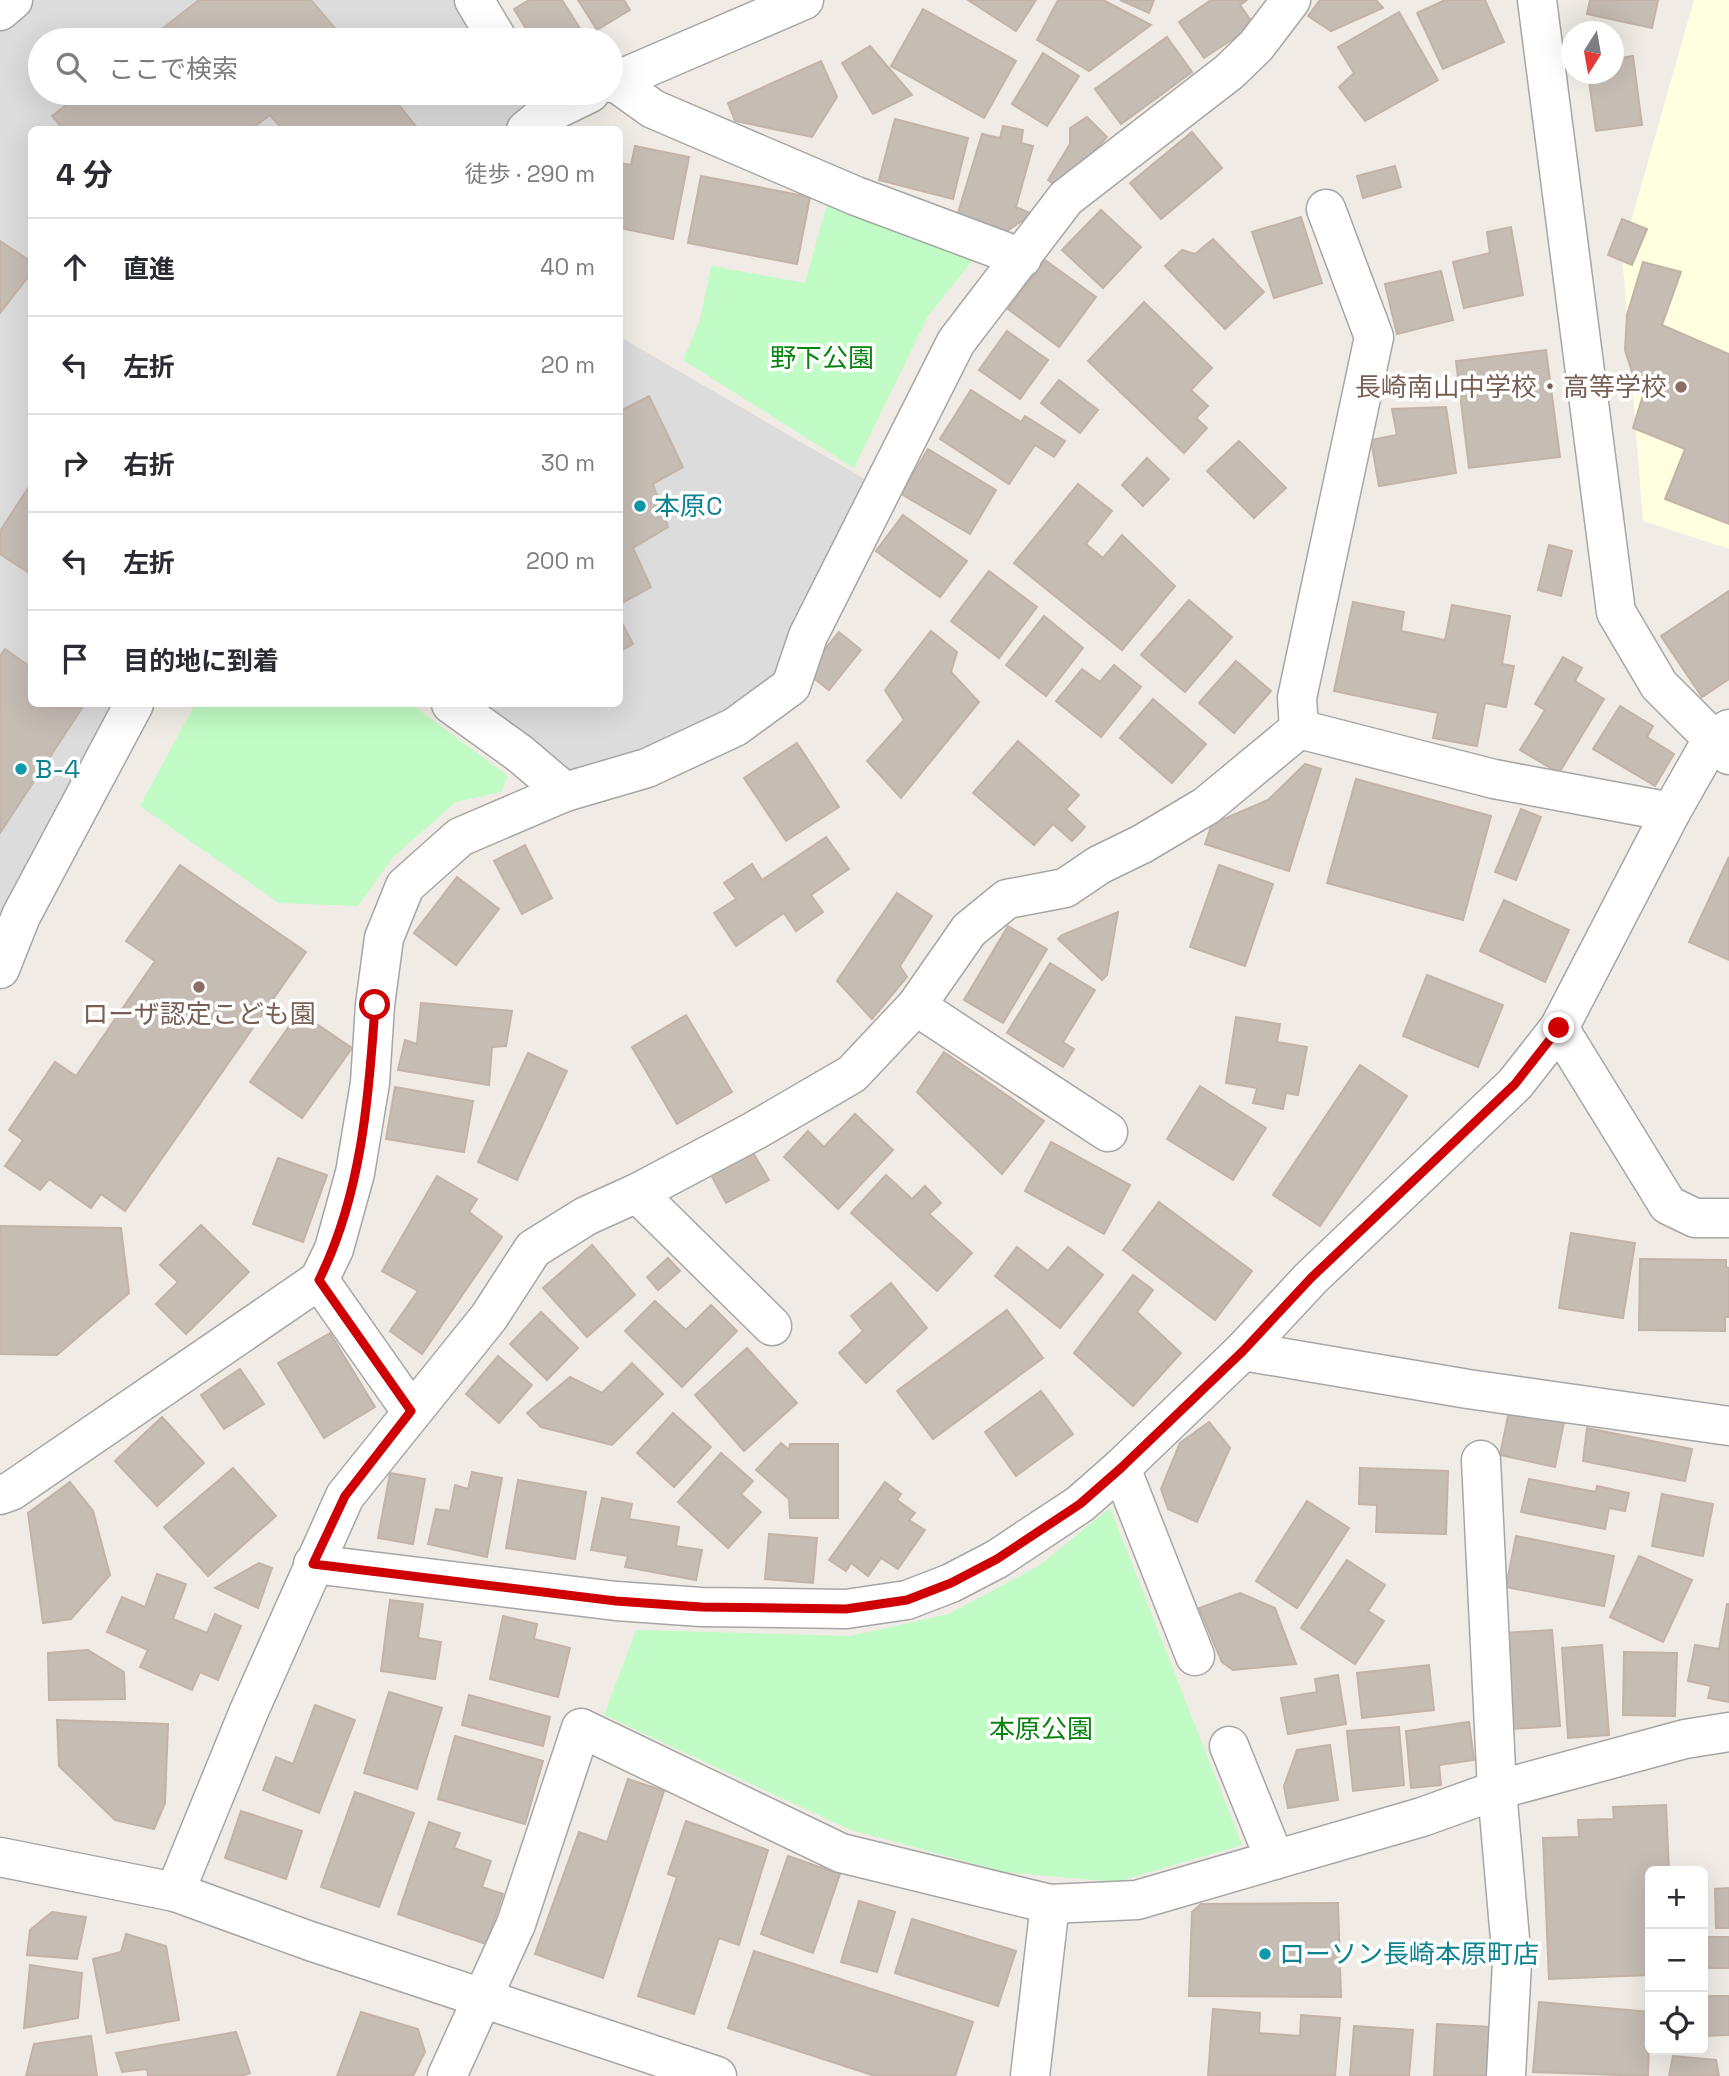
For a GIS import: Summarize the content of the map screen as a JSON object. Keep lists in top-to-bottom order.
{
  "parks": ["野下公園", "本原公園"],
  "places": [
    "長崎南山中学校・高等学校",
    "本原C",
    "B-4",
    "ローザ認定こども園",
    "ローソン長崎本原町店"
  ],
  "north": "bottom",
  "page": {
    "search": "ここで検索",
    "heading": ["4 分", "徒歩 · 290 m"],
    "list": [
      ["直進", "40 m"],
      ["左折", "20 m"],
      ["右折", "30 m"],
      ["左折", "200 m"],
      "目的地に到着"
    ],
    "map_buttons": ["+", "−"]
  }
}
